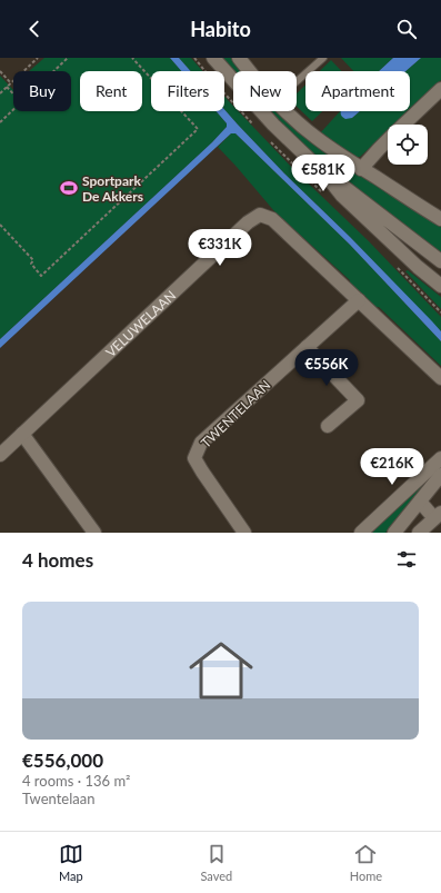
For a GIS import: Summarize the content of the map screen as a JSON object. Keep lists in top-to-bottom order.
{
  "streets": {
    "street": ["VELUWELAAN", "TWENTELAAN"]
  },
  "crossings": [
    ["VELUWELAAN", "TWENTELAAN"]
  ],
  "places": {
    "sports": ["Sportpark De Akkers"]
  },
  "page": {
    "header": "Habito",
    "chip": [
      "Buy",
      "Rent",
      "Filters",
      "New",
      "Apartment"
    ],
    "price": [
      "€581K",
      "€331K",
      "€556K",
      "€216K"
    ],
    "heading": "4 homes",
    "list": [
      {
        "name": "€556,000",
        "note": "4 rooms · 136 m² · Twentelaan"
      }
    ],
    "tabs": ["Map", "Saved", "Home"]
  }
}
